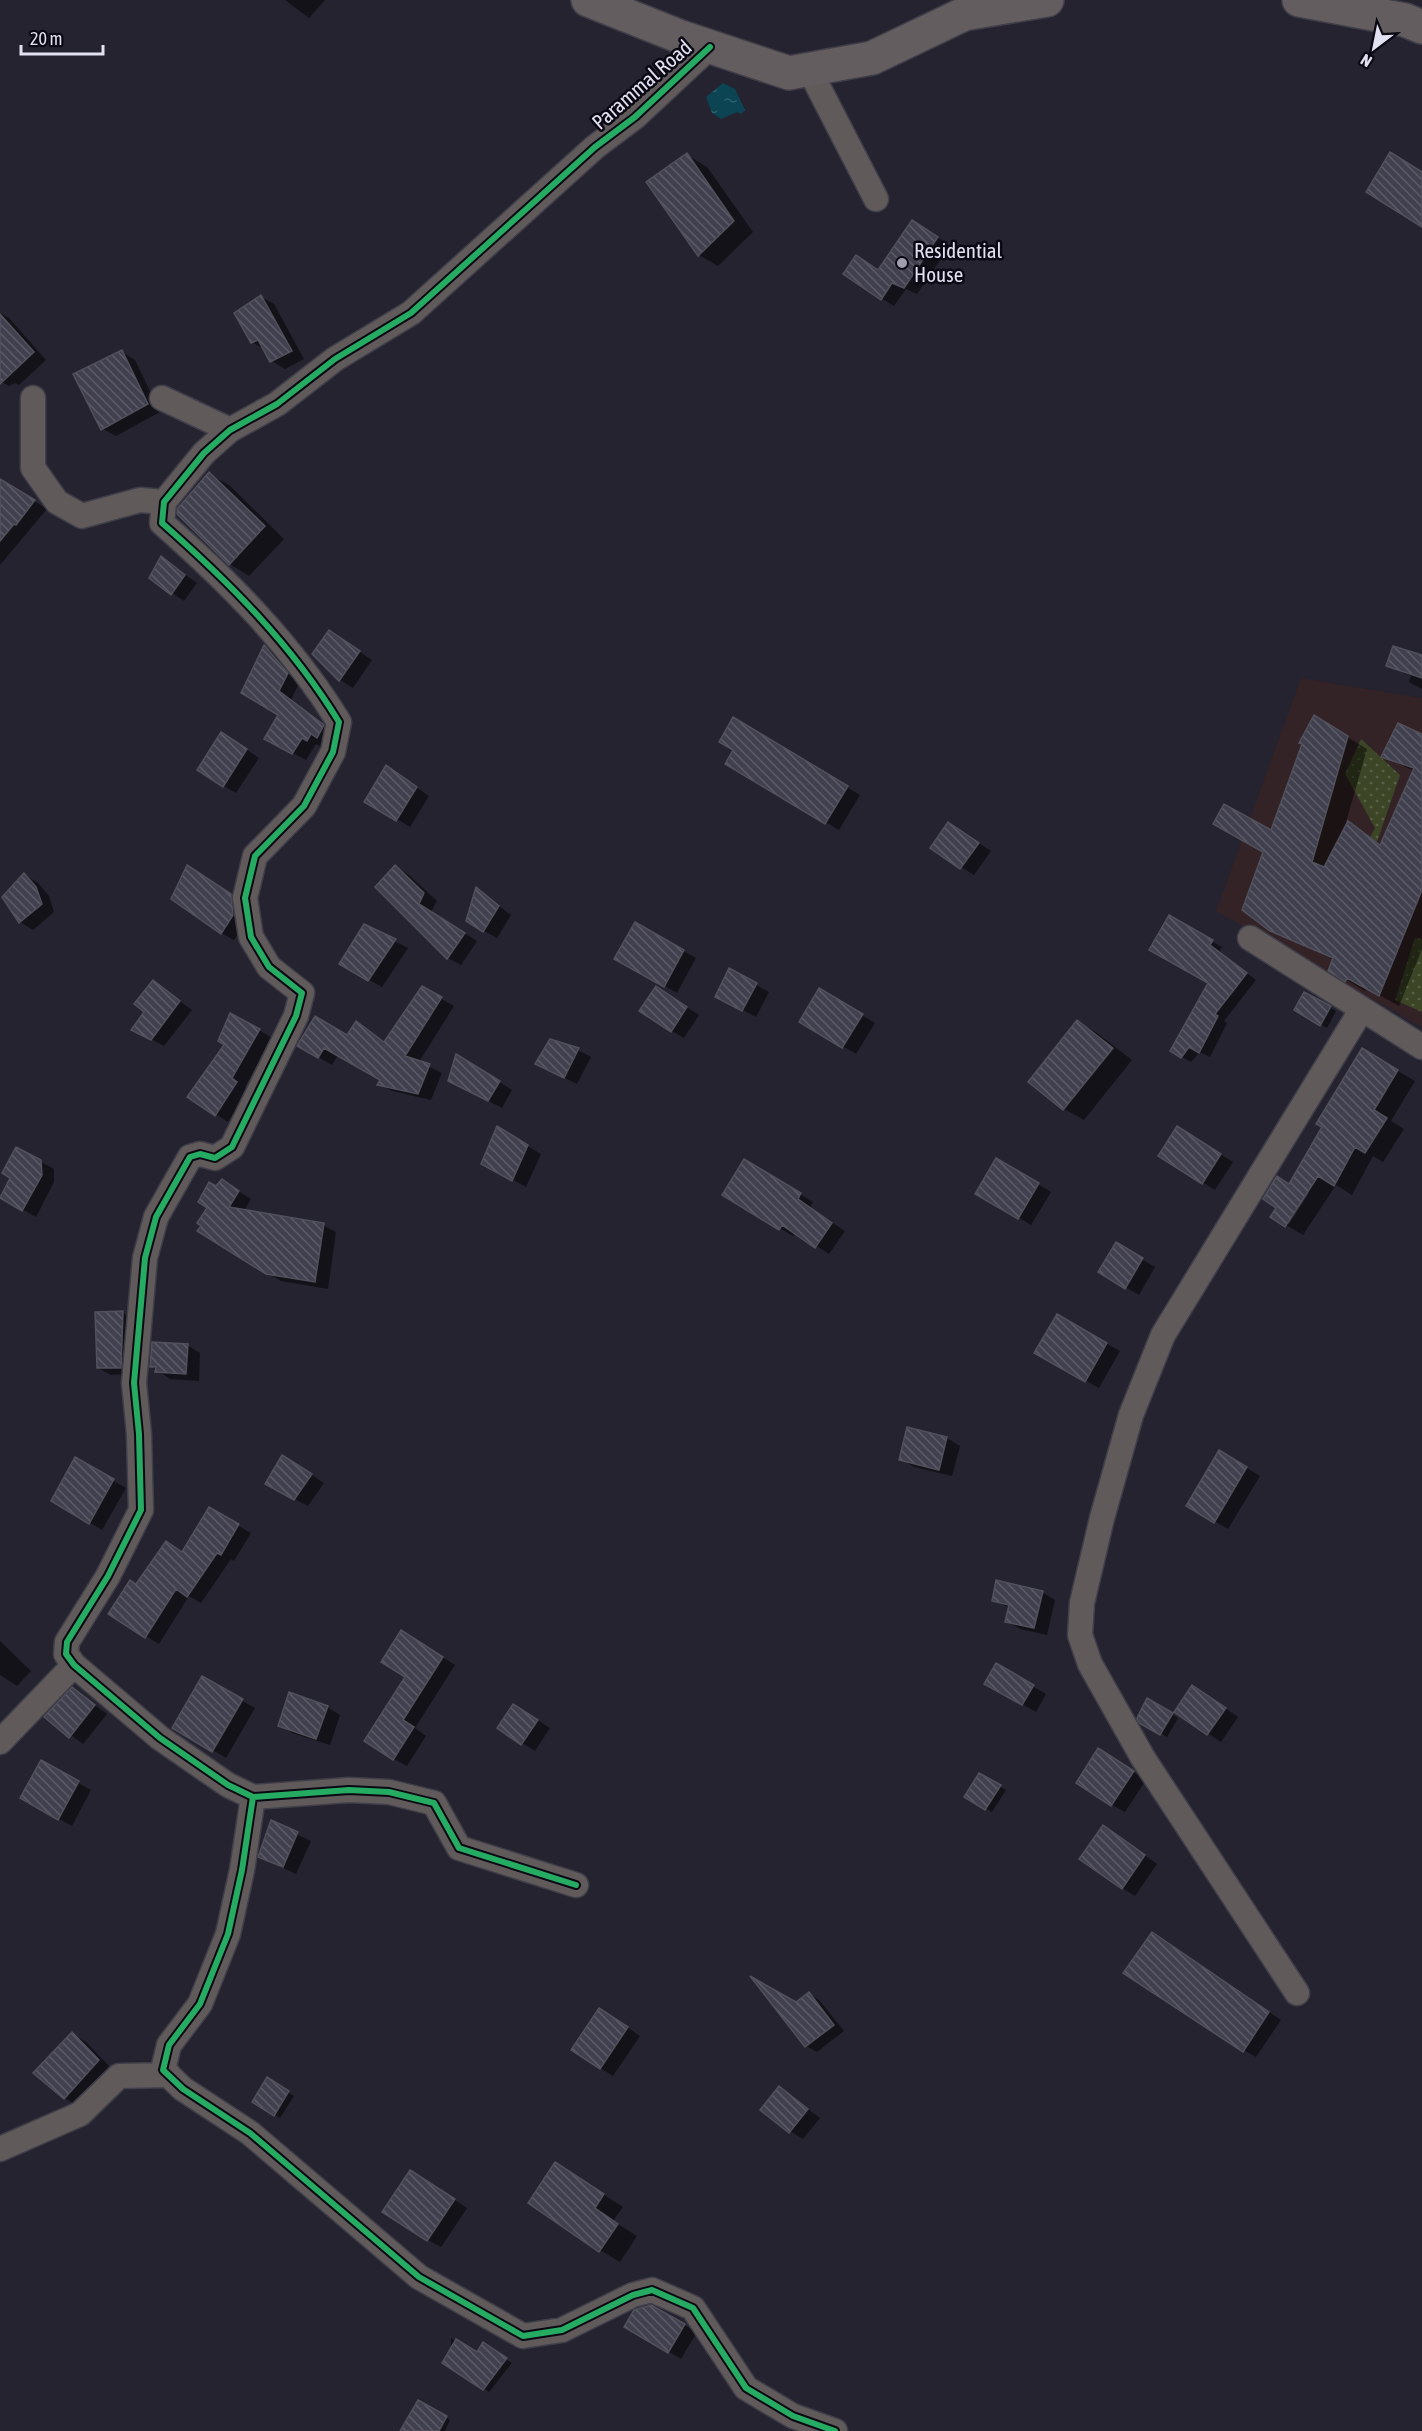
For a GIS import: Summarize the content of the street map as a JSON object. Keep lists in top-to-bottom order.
{
  "streets": {
    "street": ["Parammal Road"]
  },
  "places": ["Residential House"],
  "scale_bar": "20 m",
  "north": "bottom left"
}
